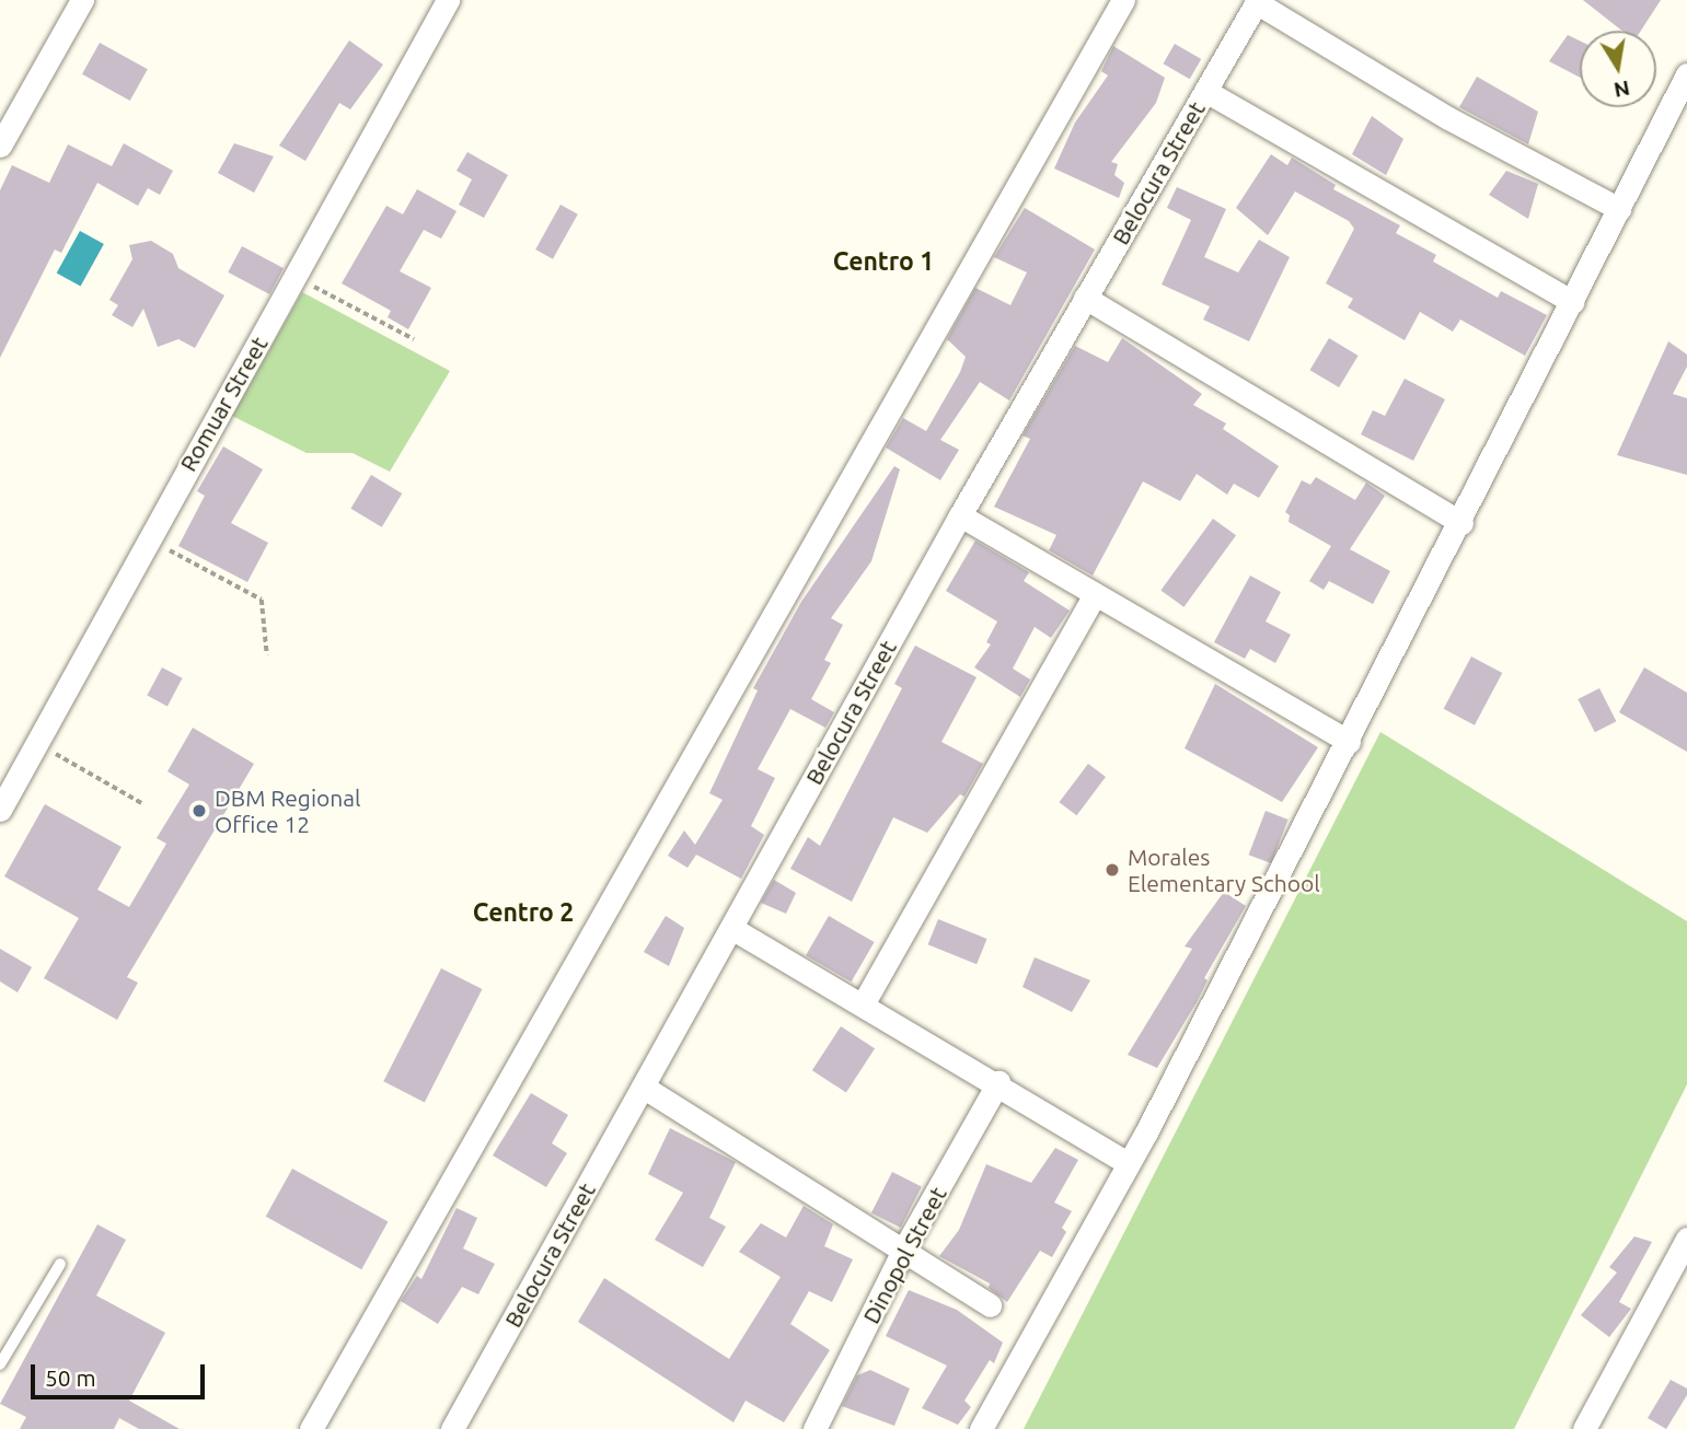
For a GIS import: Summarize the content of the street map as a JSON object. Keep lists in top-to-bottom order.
{
  "streets": {
    "street": ["Belocura Street", "Romuar Street", "Dinopol Street"]
  },
  "districts": ["Centro 1", "Centro 2"],
  "places": ["DBM Regional Office 12", "Morales Elementary School"],
  "scale_bar": "50 m",
  "north": "bottom"
}
